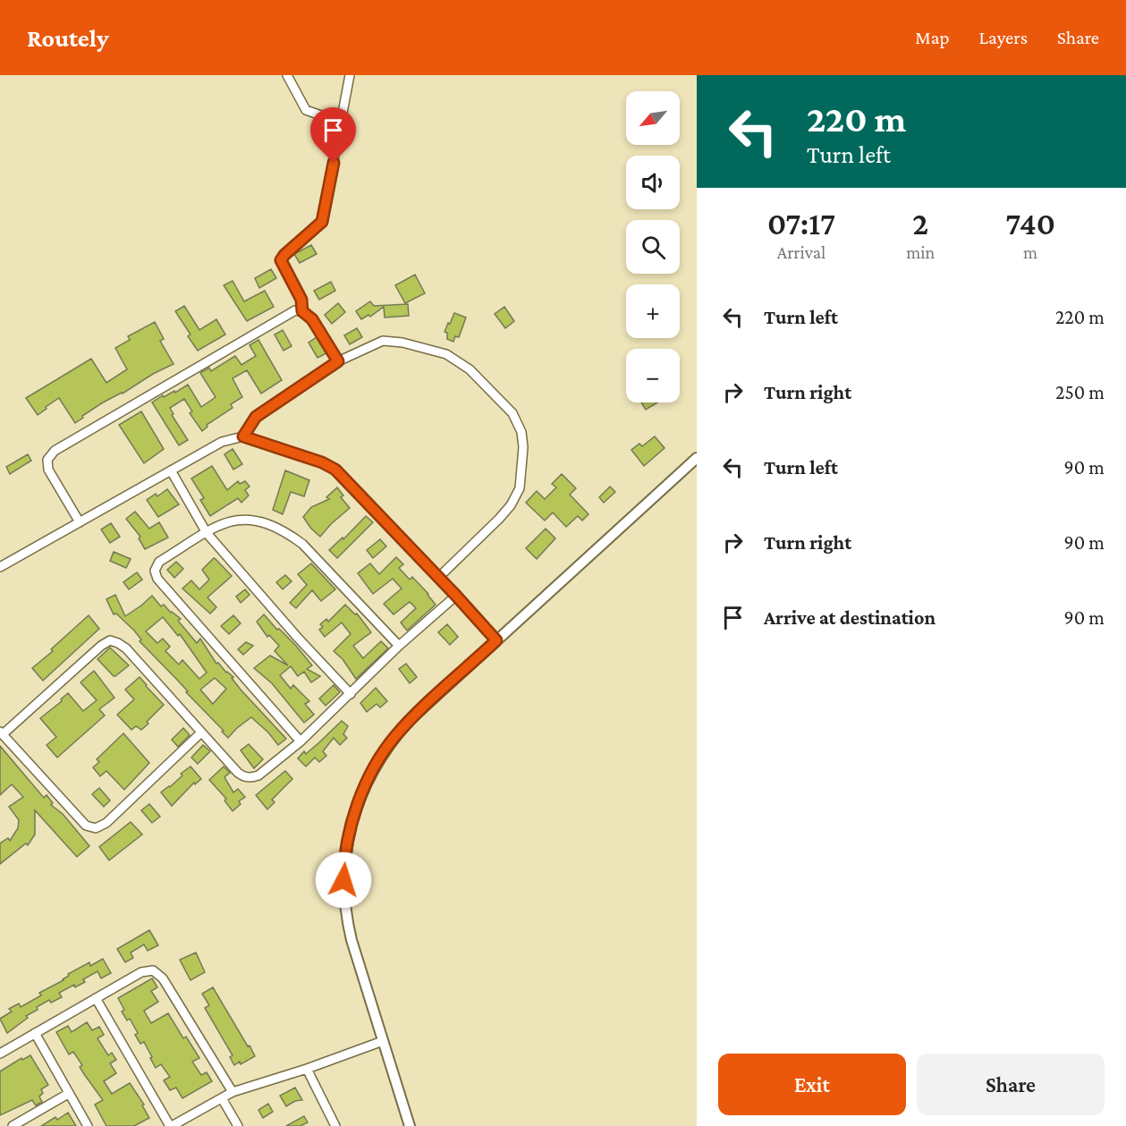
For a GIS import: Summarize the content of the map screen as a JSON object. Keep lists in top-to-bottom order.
{
  "north": "bottom left",
  "page": {
    "header": "Routely",
    "nav": ["Map", "Layers", "Share"],
    "turn": ["220 m", "Turn left"],
    "map_buttons": ["+", "−"],
    "eta": [
      "07:17",
      "Arrival",
      "2",
      "min",
      "740",
      "m"
    ],
    "list": [
      {
        "name": "Turn left",
        "value": "220 m"
      },
      {
        "name": "Turn right",
        "value": "250 m"
      },
      {
        "name": "Turn left",
        "value": "90 m"
      },
      {
        "name": "Turn right",
        "value": "90 m"
      },
      {
        "name": "Arrive at destination",
        "value": "90 m"
      }
    ],
    "buttons": ["Exit", "Share"]
  }
}
